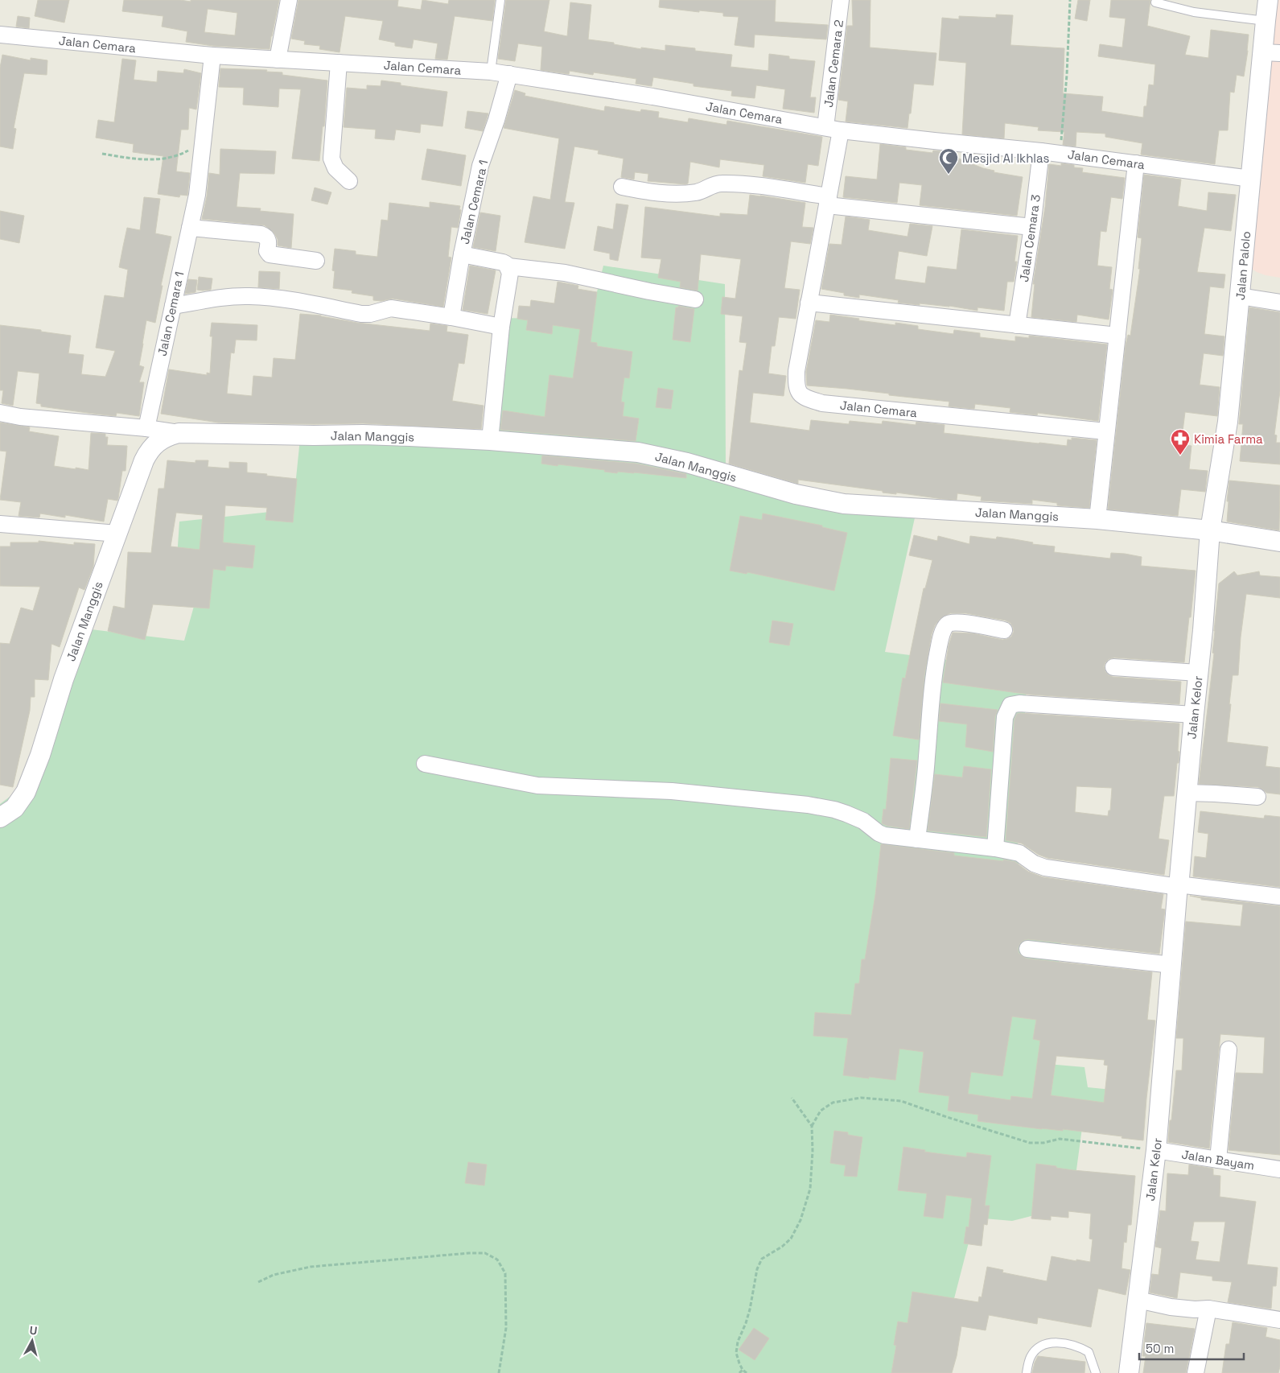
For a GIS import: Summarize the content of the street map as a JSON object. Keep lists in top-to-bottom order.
{
  "streets": {
    "street": [
      "Jalan Cemara",
      "Jalan Cemara 2",
      "Jalan Cemara 1",
      "Jalan Cemara 3",
      "Jalan Palolo",
      "Jalan Manggis",
      "Jalan Kelor",
      "Jalan Bayam"
    ]
  },
  "crossings": [
    ["Jalan Cemara", "Jalan Cemara 2"],
    ["Jalan Cemara", "Jalan Cemara 1"],
    ["Jalan Cemara", "Jalan Cemara 3"],
    ["Jalan Cemara", "Jalan Palolo"],
    ["Jalan Cemara 1", "Jalan Manggis"],
    ["Jalan Palolo", "Jalan Manggis"],
    ["Jalan Palolo", "Jalan Kelor"],
    ["Jalan Manggis", "Jalan Kelor"],
    ["Jalan Kelor", "Jalan Bayam"]
  ],
  "places": {
    "mosque": ["Mesjid Al Ikhlas"],
    "pharmacy": ["Kimia Farma"]
  },
  "scale_bar": "50 m",
  "north": "top"
}
